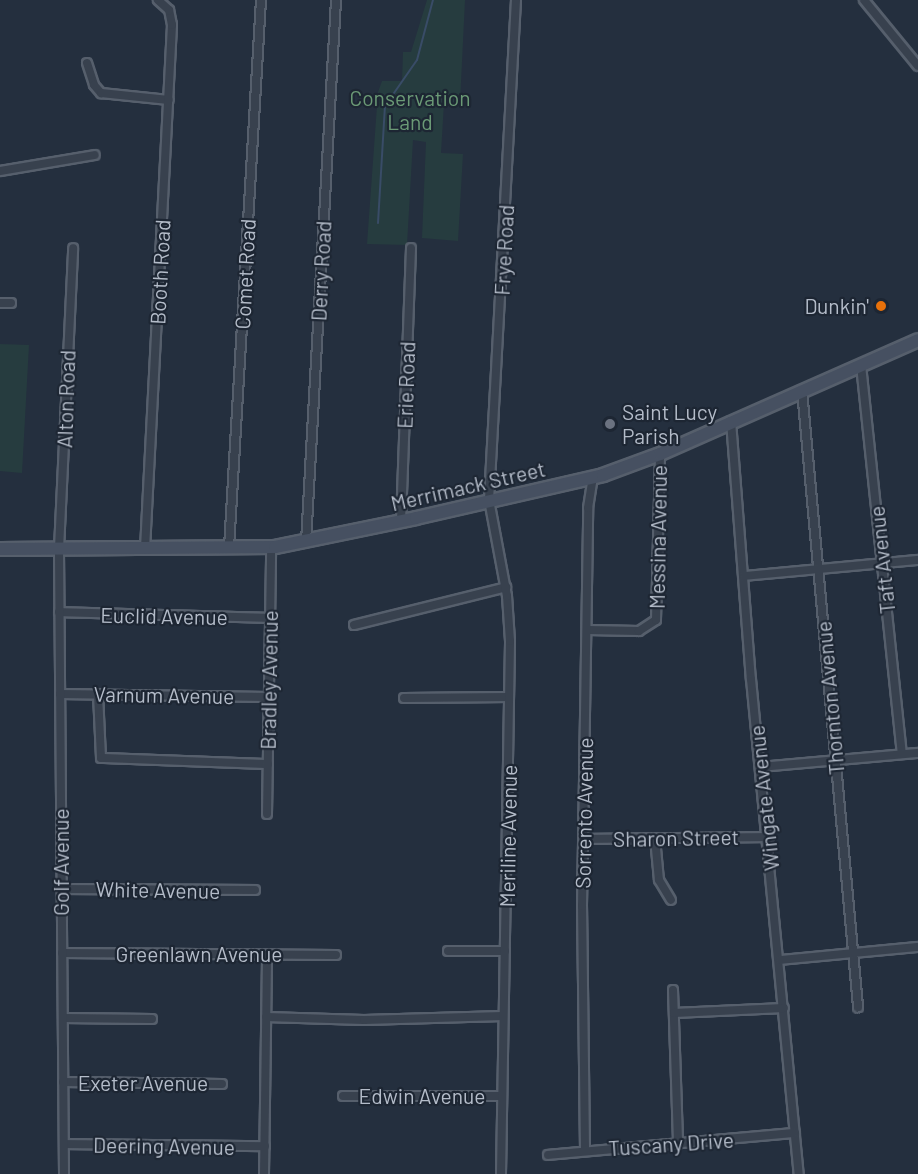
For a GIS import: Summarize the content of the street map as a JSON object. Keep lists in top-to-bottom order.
{
  "streets": {
    "main road": ["Merrimack Street"],
    "street": [
      "Frye Road",
      "Derry Road",
      "Booth Road",
      "Comet Road",
      "Erie Road",
      "Alton Road",
      "Messina Avenue",
      "Taft Avenue",
      "Euclid Avenue",
      "Bradley Avenue",
      "Varnum Avenue",
      "Thornton Avenue",
      "Wingate Avenue",
      "Sorrento Avenue",
      "Meriline Avenue",
      "Sharon Street",
      "Golf Avenue",
      "White Avenue",
      "Greenlawn Avenue",
      "Exeter Avenue",
      "Edwin Avenue",
      "Tuscany Drive",
      "Deering Avenue"
    ]
  },
  "crossings": [
    ["Frye Road", "Merrimack Street"],
    ["Frye Road", "Meriline Avenue"],
    ["Derry Road", "Merrimack Street"],
    ["Booth Road", "Merrimack Street"],
    ["Comet Road", "Merrimack Street"],
    ["Erie Road", "Merrimack Street"],
    ["Alton Road", "Merrimack Street"],
    ["Alton Road", "Golf Avenue"],
    ["Merrimack Street", "Messina Avenue"],
    ["Merrimack Street", "Taft Avenue"],
    ["Merrimack Street", "Bradley Avenue"],
    ["Merrimack Street", "Thornton Avenue"],
    ["Merrimack Street", "Wingate Avenue"],
    ["Merrimack Street", "Sorrento Avenue"],
    ["Merrimack Street", "Meriline Avenue"],
    ["Merrimack Street", "Golf Avenue"],
    ["Messina Avenue", "Sorrento Avenue"],
    ["Euclid Avenue", "Bradley Avenue"],
    ["Euclid Avenue", "Golf Avenue"],
    ["Bradley Avenue", "Varnum Avenue"],
    ["Varnum Avenue", "Golf Avenue"],
    ["Wingate Avenue", "Sharon Street"],
    ["Wingate Avenue", "Tuscany Drive"],
    ["Sorrento Avenue", "Sharon Street"],
    ["Sorrento Avenue", "Tuscany Drive"],
    ["Meriline Avenue", "Edwin Avenue"],
    ["Golf Avenue", "White Avenue"],
    ["Golf Avenue", "Greenlawn Avenue"],
    ["Golf Avenue", "Exeter Avenue"],
    ["Golf Avenue", "Deering Avenue"]
  ],
  "parks": ["Conservation Land"],
  "places": ["Dunkin'", "Saint Lucy Parish"]
}
